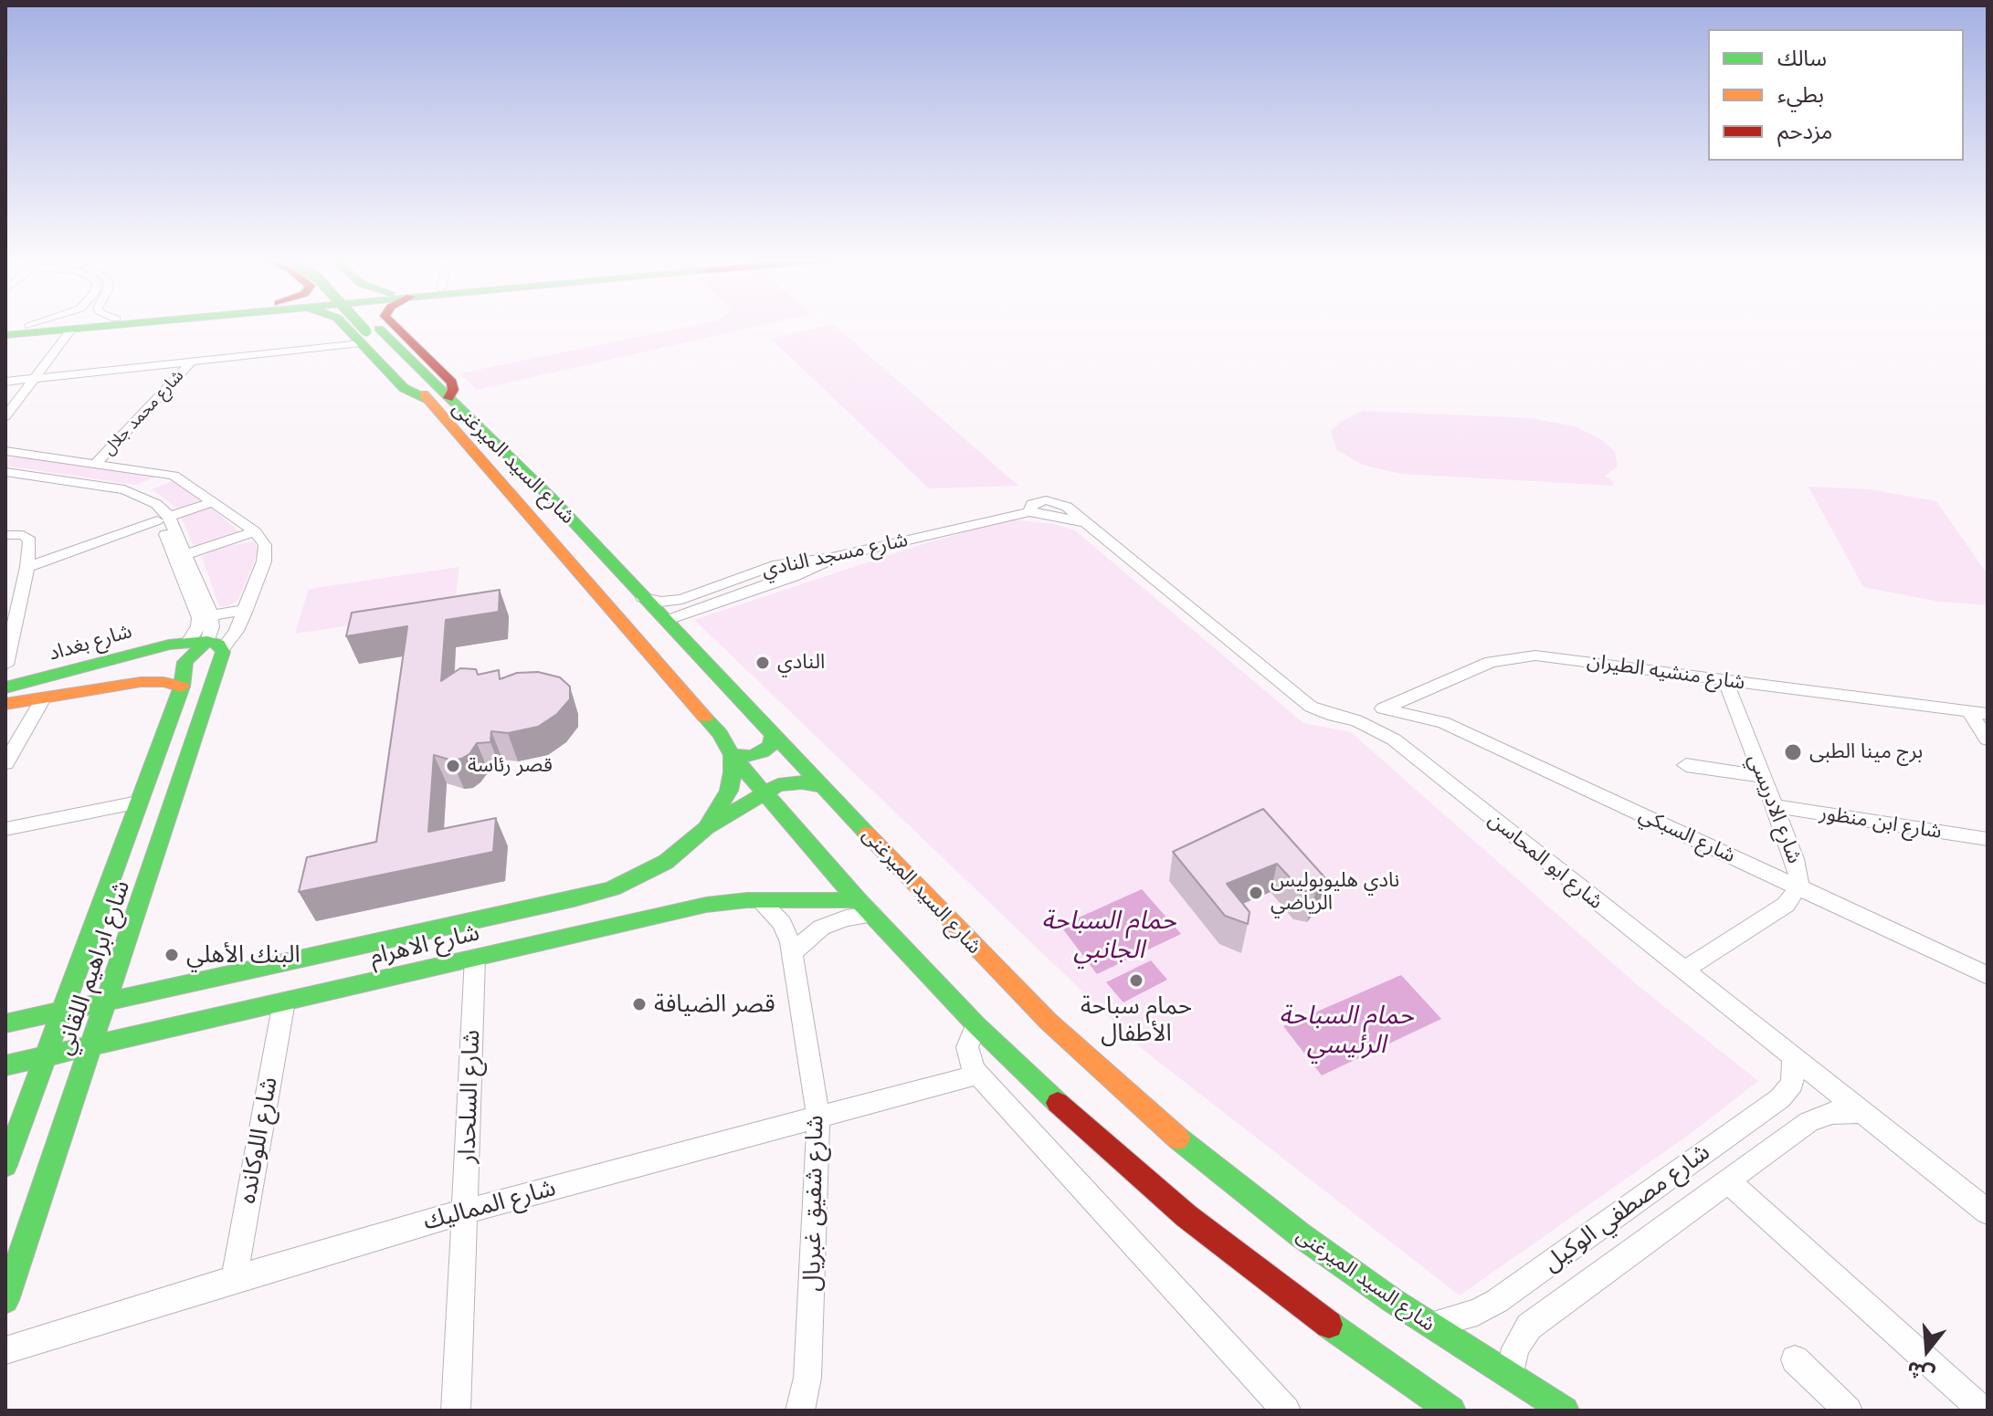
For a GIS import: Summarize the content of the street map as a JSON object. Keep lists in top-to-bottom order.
{
  "streets": {
    "main road": [
      "شارع السيد الميرغنى",
      "شارع بغداد",
      "شارع الاهرام",
      "شارع ابراهيم اللقاني"
    ],
    "street": [
      "شارع محمد جلال",
      "شارع مسجد النادي",
      "شارع منشيه الطيران",
      "شارع الادريسي",
      "شارع ابن منظور",
      "شارع السبكي",
      "شارع ابو المحاسن",
      "شارع السلحدار",
      "شارع اللوكانده",
      "شارع شفيق غبريال",
      "شارع المماليك",
      "شارع مصطفي الوكيل"
    ]
  },
  "crossings": [
    ["شارع السيد الميرغنى", "شارع مسجد النادي"],
    ["شارع السيد الميرغنى", "شارع الاهرام"],
    ["شارع السيد الميرغنى", "شارع مصطفي الوكيل"],
    ["شارع مسجد النادي", "شارع ابو المحاسن"],
    ["شارع منشيه الطيران", "شارع الادريسي"],
    ["شارع منشيه الطيران", "شارع السبكي"],
    ["شارع منشيه الطيران", "شارع ابو المحاسن"],
    ["شارع الادريسي", "شارع ابن منظور"],
    ["شارع الادريسي", "شارع السبكي"],
    ["شارع الادريسي", "شارع ابو المحاسن"],
    ["شارع ابو المحاسن", "شارع مصطفي الوكيل"],
    ["شارع الاهرام", "شارع ابراهيم اللقاني"],
    ["شارع الاهرام", "شارع السلحدار"],
    ["شارع الاهرام", "شارع اللوكانده"],
    ["شارع الاهرام", "شارع شفيق غبريال"],
    ["شارع السلحدار", "شارع المماليك"],
    ["شارع اللوكانده", "شارع المماليك"],
    ["شارع شفيق غبريال", "شارع المماليك"]
  ],
  "water": ["حمام السباحة الجانبي", "حمام السباحة الرئيسي"],
  "places": [
    "النادي",
    "برج مينا الطبى",
    "قصر رئاسة",
    "نادي هليوبوليس الرياضي",
    "البنك الأهلي",
    "حمام سباحة الأطفال",
    "قصر الضيافة"
  ],
  "legend": ["سالك", "بطيء", "مزدحم"],
  "north": "bottom"
}
